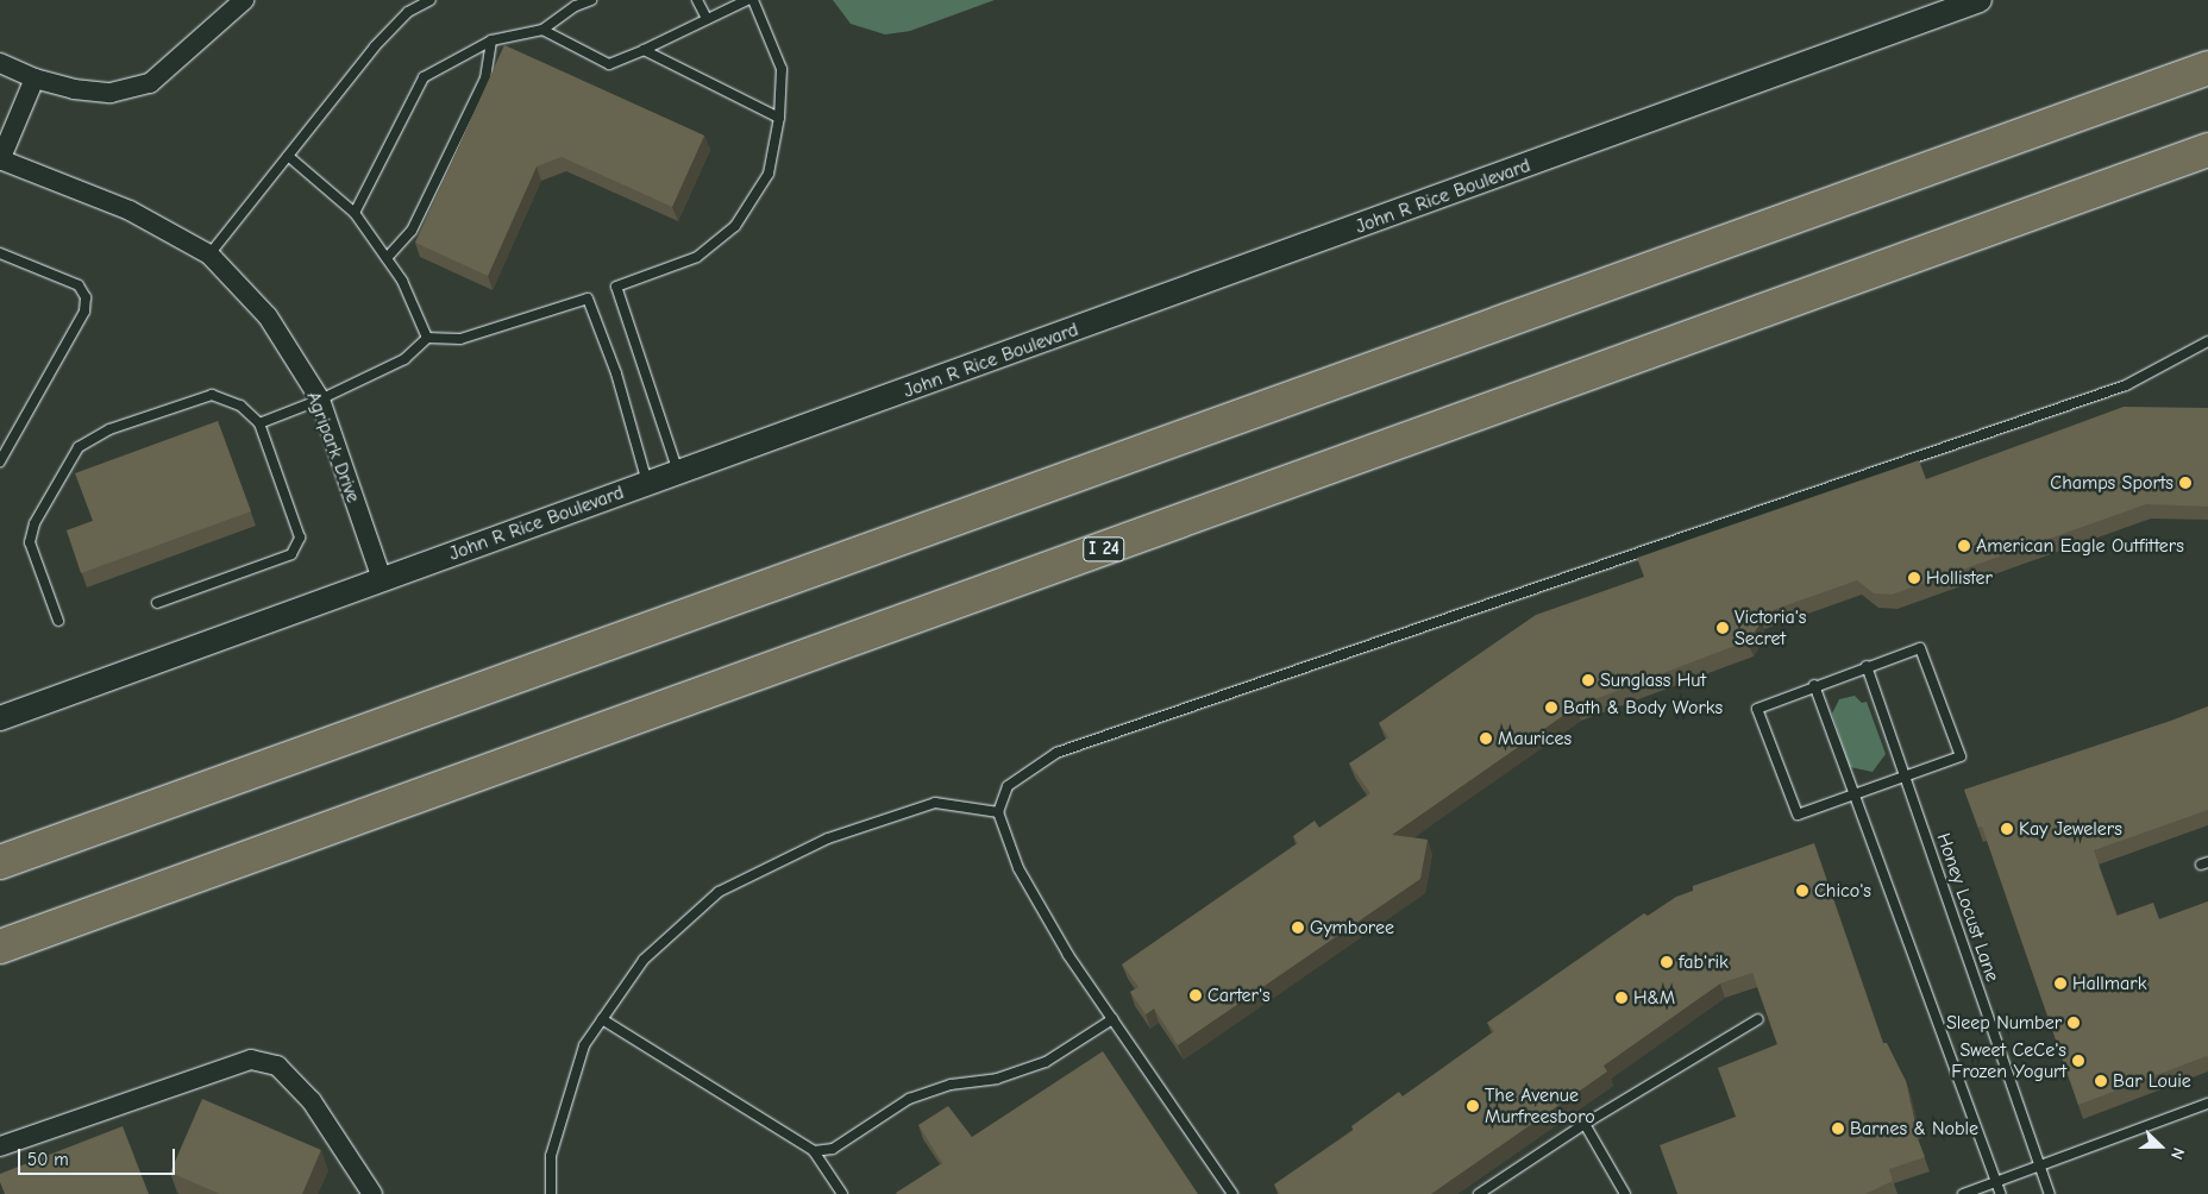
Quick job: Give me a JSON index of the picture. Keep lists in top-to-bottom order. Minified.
{"streets":{"highway":["I 24"],"street":["John R Rice Boulevard","Agripark Drive"],"lane":["Honey Locust Lane"]},"crossings":[["John R Rice Boulevard","Agripark Drive"]],"places":["Champs Sports","American Eagle Outfitters","Hollister","Victoria's Secret","Sunglass Hut","Bath & Body Works","Maurices","Kay Jewelers","Chico's","Gymboree","fab'rik","Hallmark","Carter's","H&M","Sleep Number","Sweet CeCe's Frozen Yogurt","Bar Louie","The Avenue Murfreesboro","Barnes & Noble"],"scale_bar":"50 m","north":"right"}
